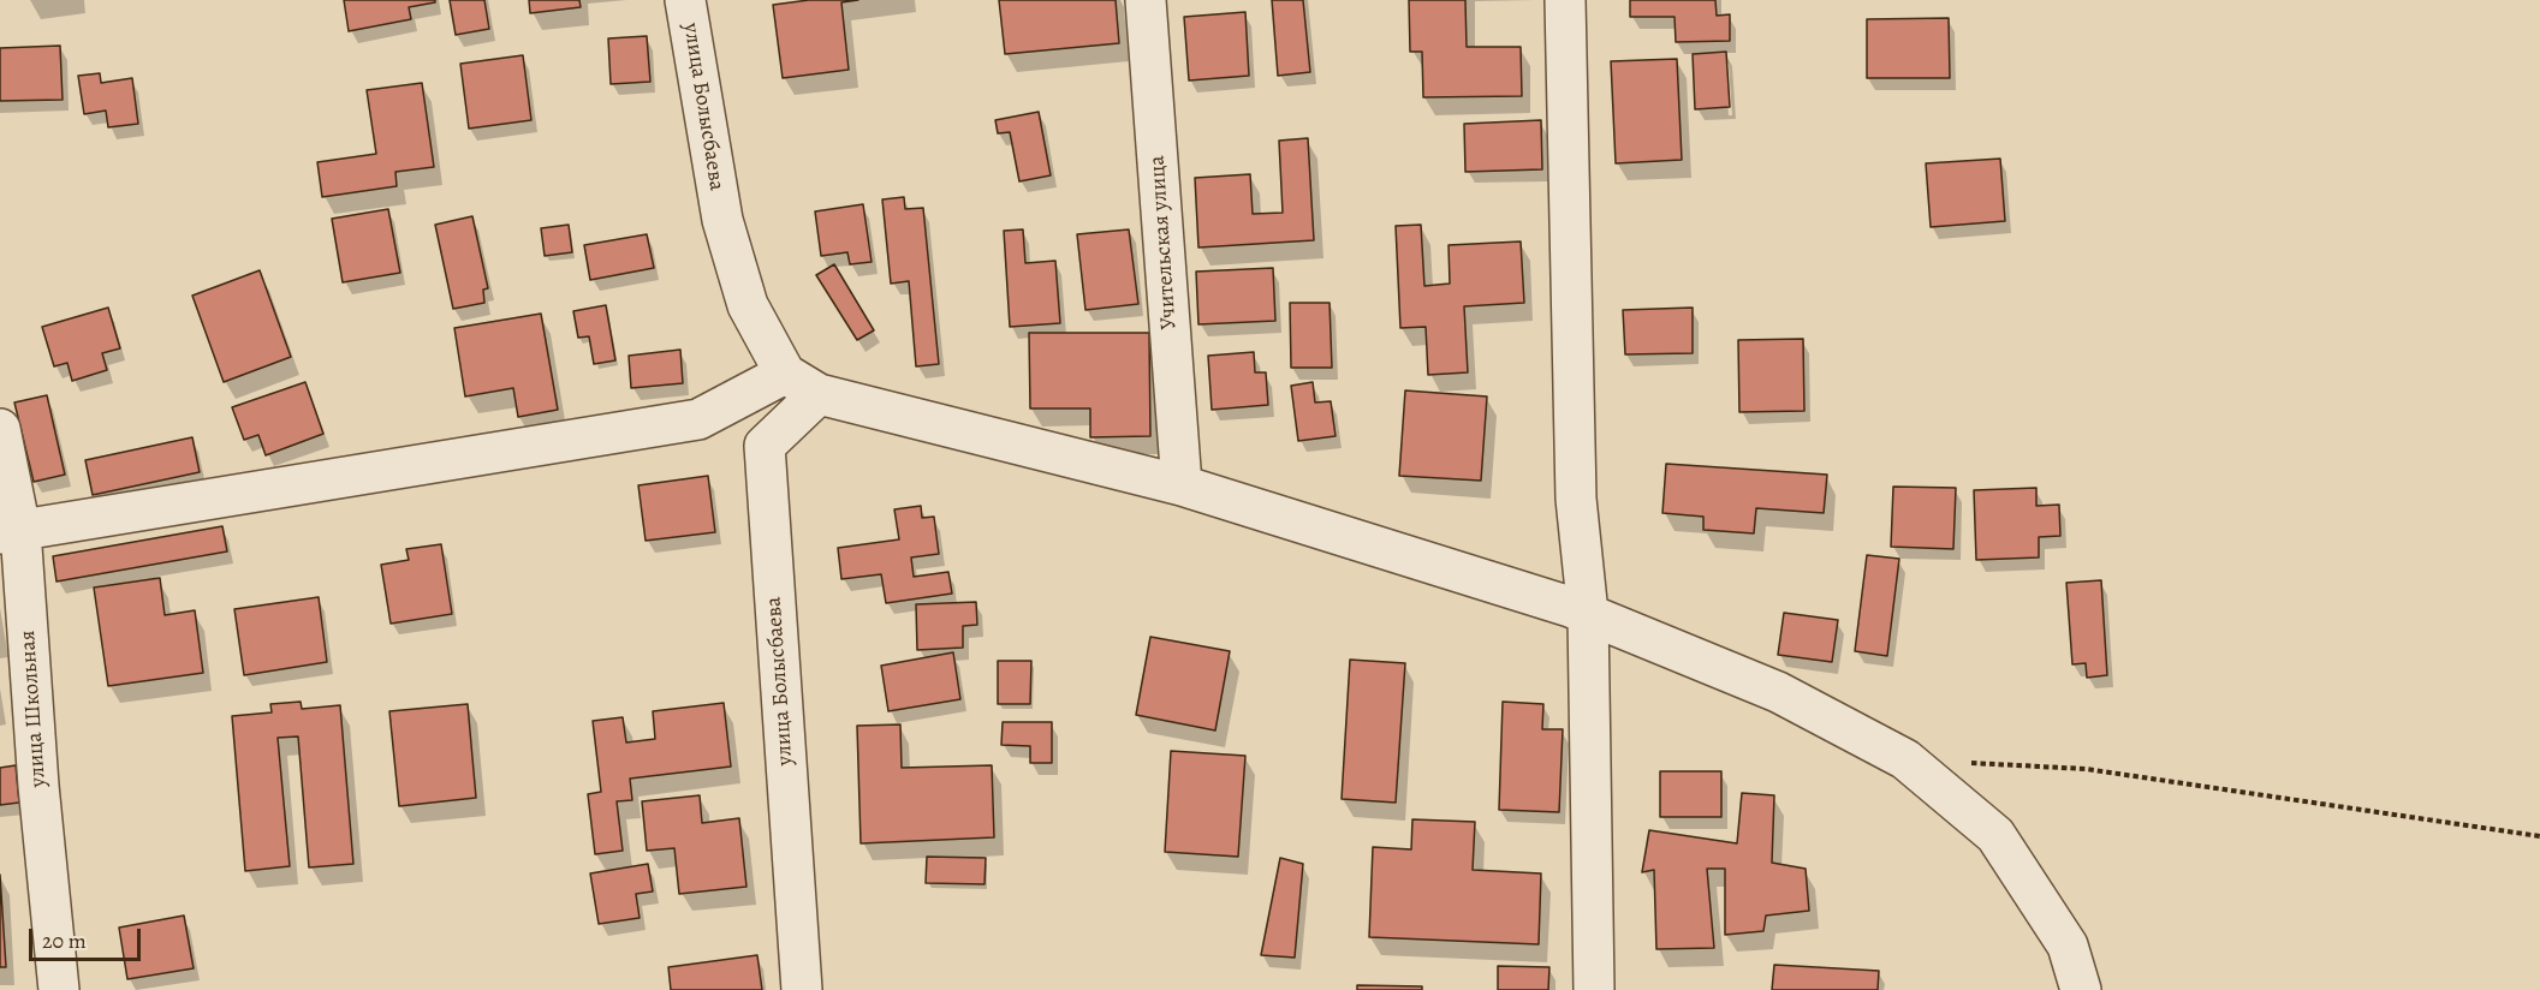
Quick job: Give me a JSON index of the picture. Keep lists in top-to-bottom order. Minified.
{"streets":{"street":["улица Болысбаева","Учительская улица","улица Школьная"]},"scale_bar":"20 m"}
